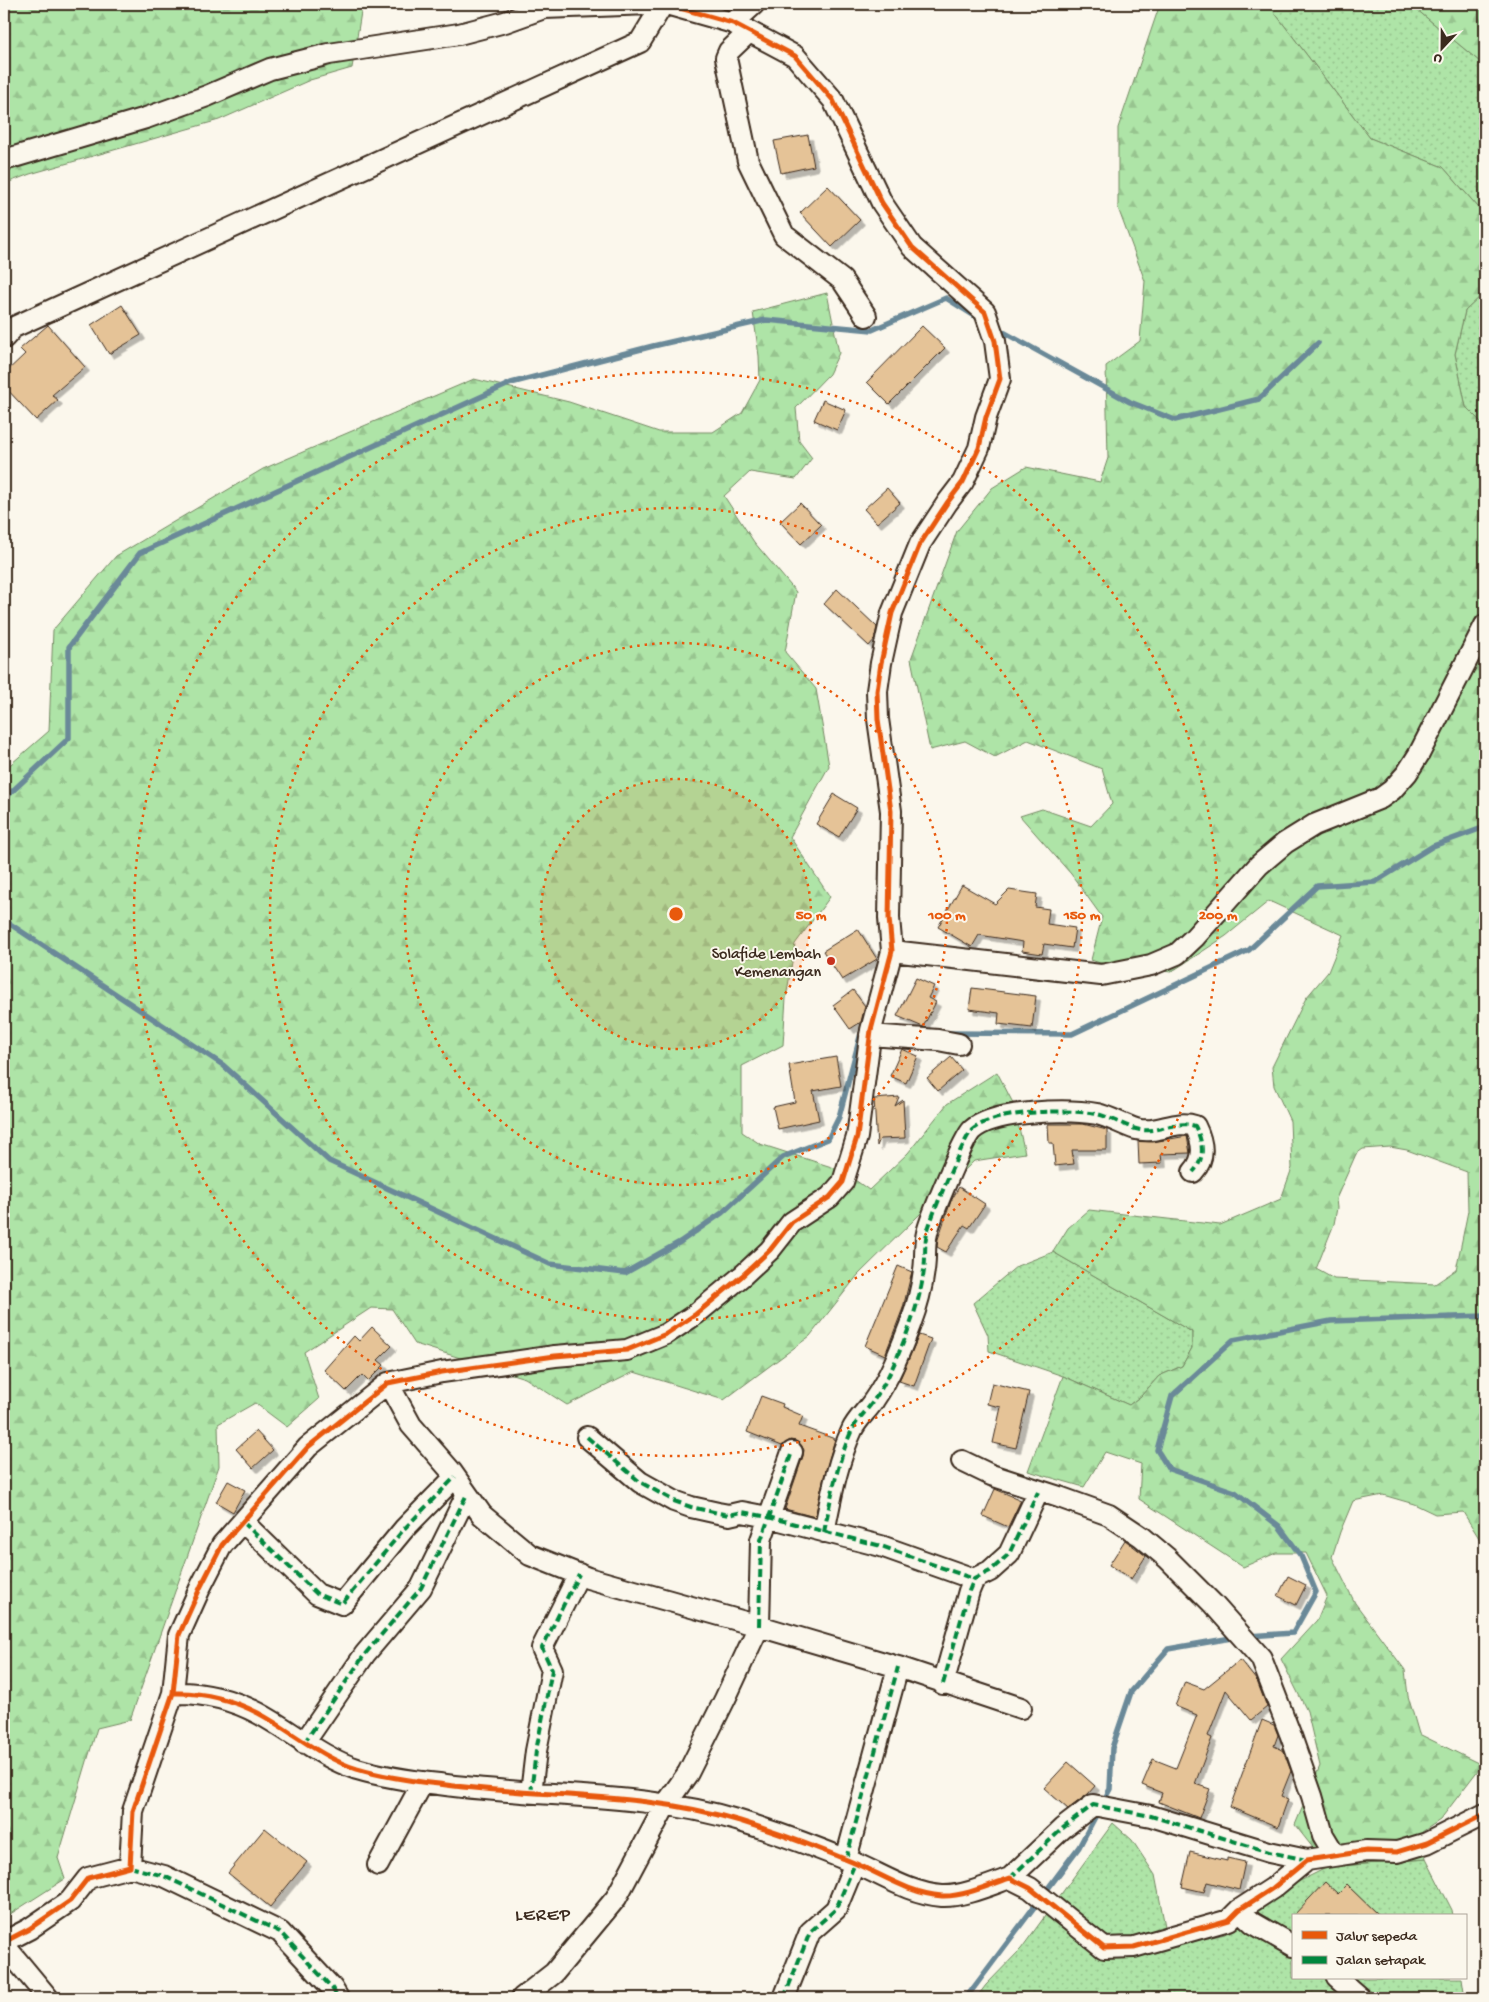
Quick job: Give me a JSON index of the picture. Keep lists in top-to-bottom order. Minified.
{"districts":["LEREP"],"places":["Solafide Lembah Kemenangan"],"legend":["Jalur sepeda","Jalan setapak"],"north":"bottom","rings":["50 m","100 m","150 m","200 m"]}
